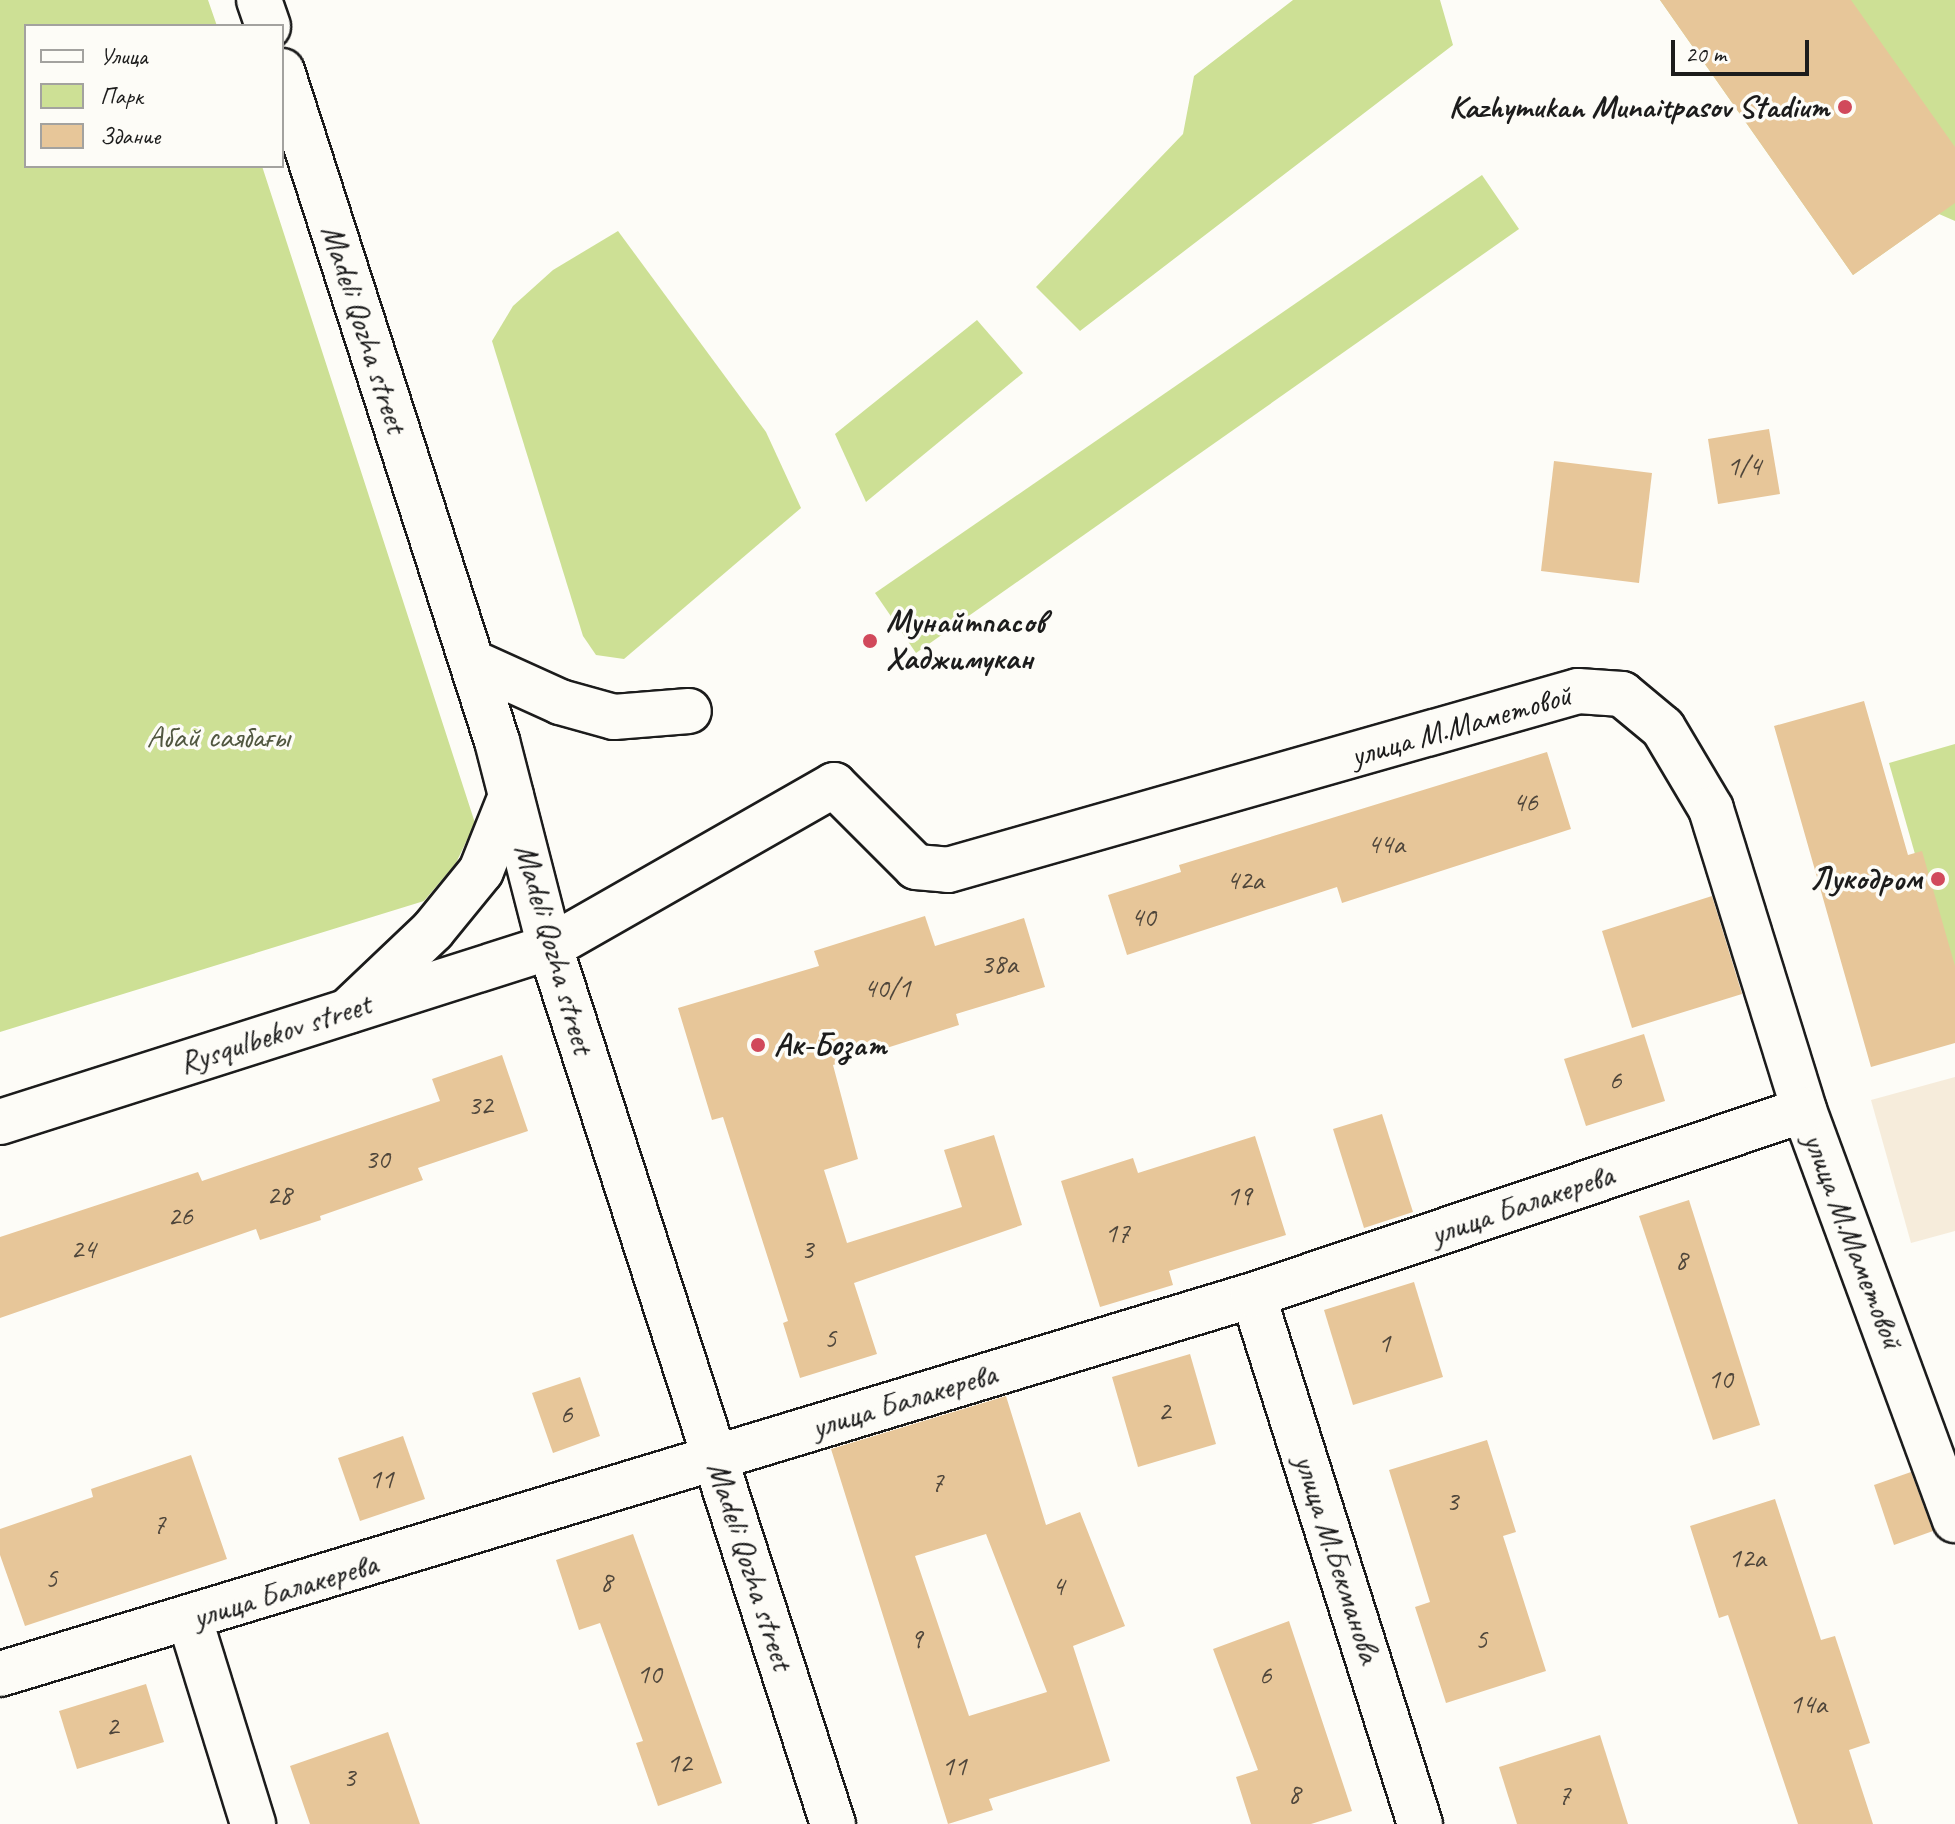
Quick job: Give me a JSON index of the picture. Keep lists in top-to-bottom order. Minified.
{"streets":{"street":["Madeli Qozha street","улица М.Маметовой","Rysqulbekov street","улица Балакерева","улица М.Бекманова"]},"crossings":[["Madeli Qozha street","Rysqulbekov street"],["Madeli Qozha street","улица Балакерева"],["улица М.Маметовой","Rysqulbekov street"],["улица М.Маметовой","улица Балакерева"],["улица Балакерева","улица М.Бекманова"]],"parks":["Абай саябағы"],"places":["Kazhymukan Munaitpasov Stadium","Мунайтпасов Хаджимукан","Лукодром","Ак-Бозат"],"house_numbers":["1/4","46","44а","42а","40","38а","40/1","6","32","30","28","19","26","17","24","3","8","5","1","10","2","6","11","7","3","7","12а","5","8","4","9","5","10","6","14а","2","12","11","3","8","7"],"legend":["Улица","Парк","Здание"],"scale_bar":"20 m"}
